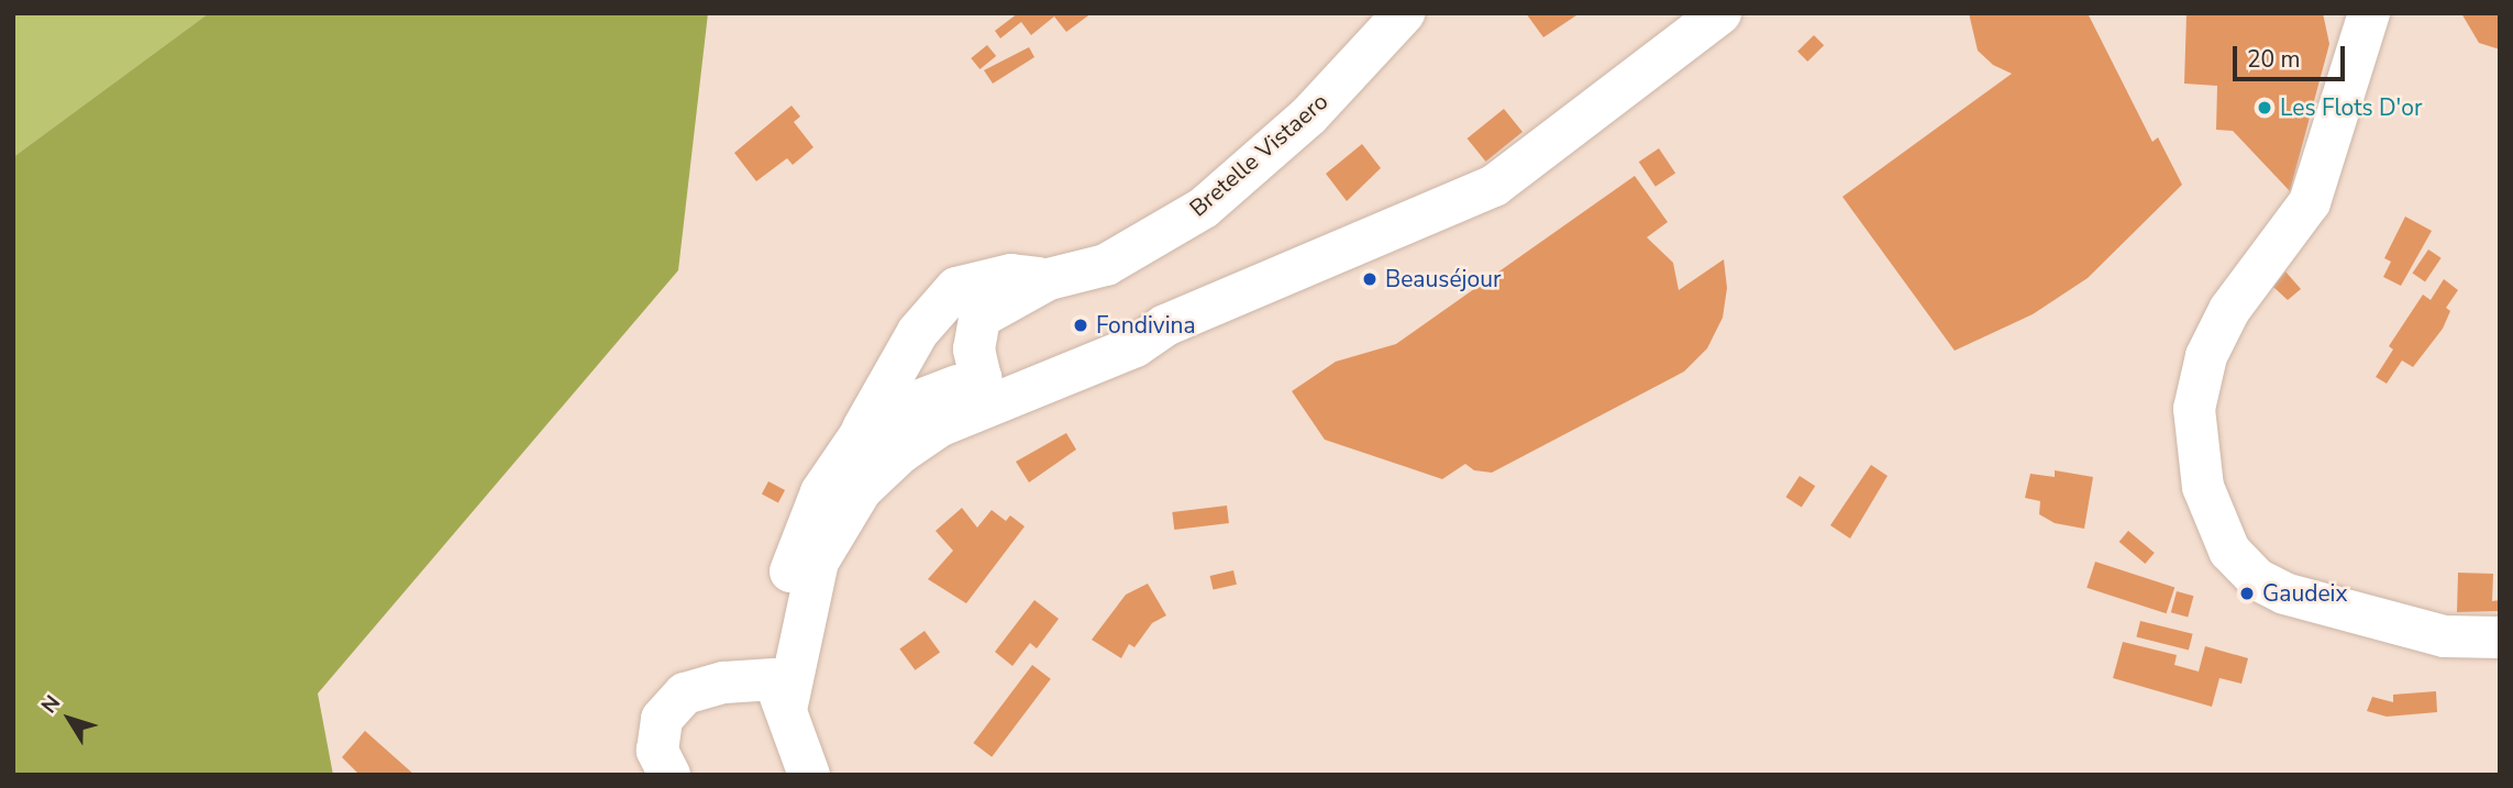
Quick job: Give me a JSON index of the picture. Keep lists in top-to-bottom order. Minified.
{"streets":{"main road":["Bretelle Vistaero"]},"places":["Les Flots D'or","Beauséjour","Fondivina","Gaudeix"],"scale_bar":"20 m","north":"top left"}
